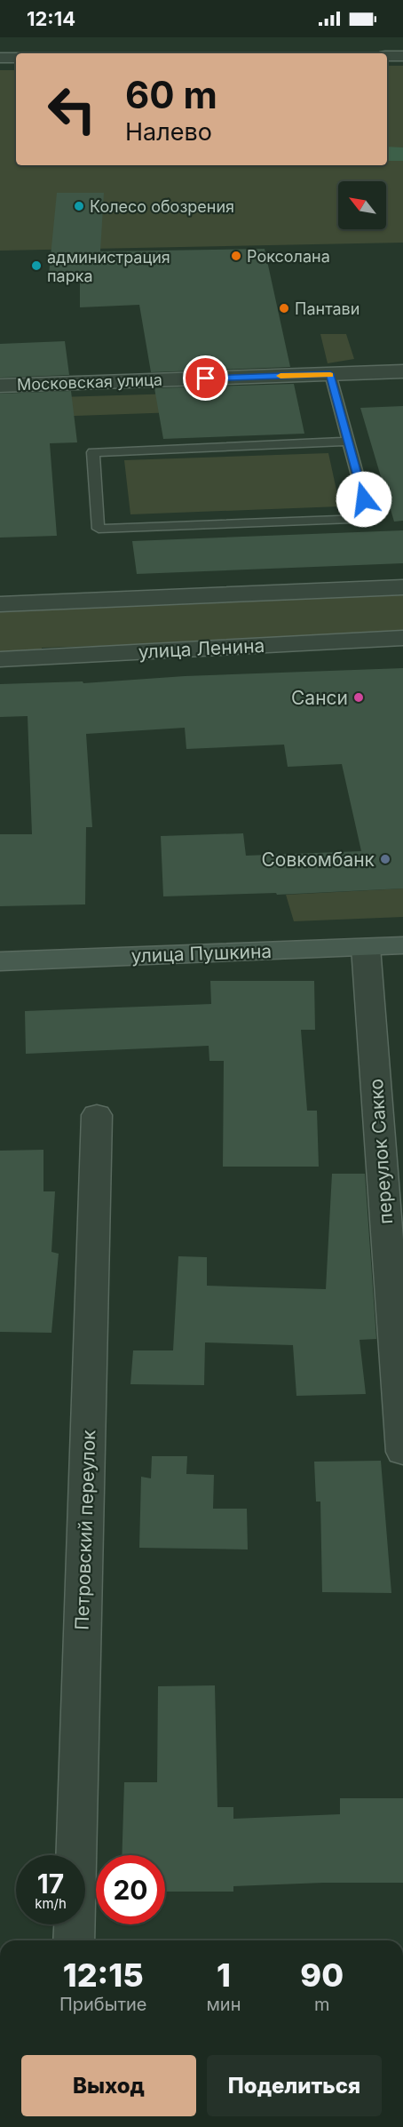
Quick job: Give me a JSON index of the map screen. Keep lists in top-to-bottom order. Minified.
{"streets":{"main road":["улица Пушкина"],"street":["Московская улица","улица Ленина","переулок Сакко","Петровский переулок"]},"crossings":[["улица Пушкина","переулок Сакко"]],"places":["Колесо обозрения","Роксолана","администрация парка","Пантави","Санси","Совкомбанк"],"north":"top left","page":{"status":"12:14","turn":["60 m","Налево"],"speed":"17 km/h","limit":"20","eta":["12:15","Прибытие","1","мин","90","m"],"buttons":["Выход","Поделиться"]}}
